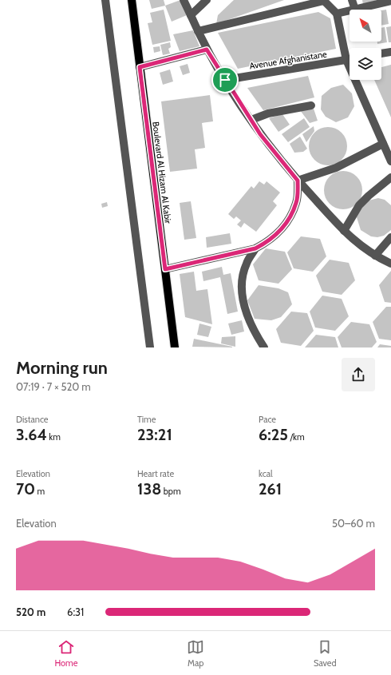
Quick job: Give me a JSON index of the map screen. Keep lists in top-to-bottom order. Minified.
{"streets":{"main road":["Boulevard Al Hizam Al Kabir"],"street":["Avenue Afghanistane"]},"north":"top left","page":{"heading":["Morning run","07:19 · 7 × 520 m"],"stats":[["Distance","3.64 km"],["Time","23:21"],["Pace","6:25 /km"],["Elevation","70 m"],["Heart rate","138 bpm"],["kcal","261"]],"chart":["Elevation","50–60 m"],"list":[{"name":"520 m","note":"6:31"}],"tabs":["Home","Map","Saved"]}}
